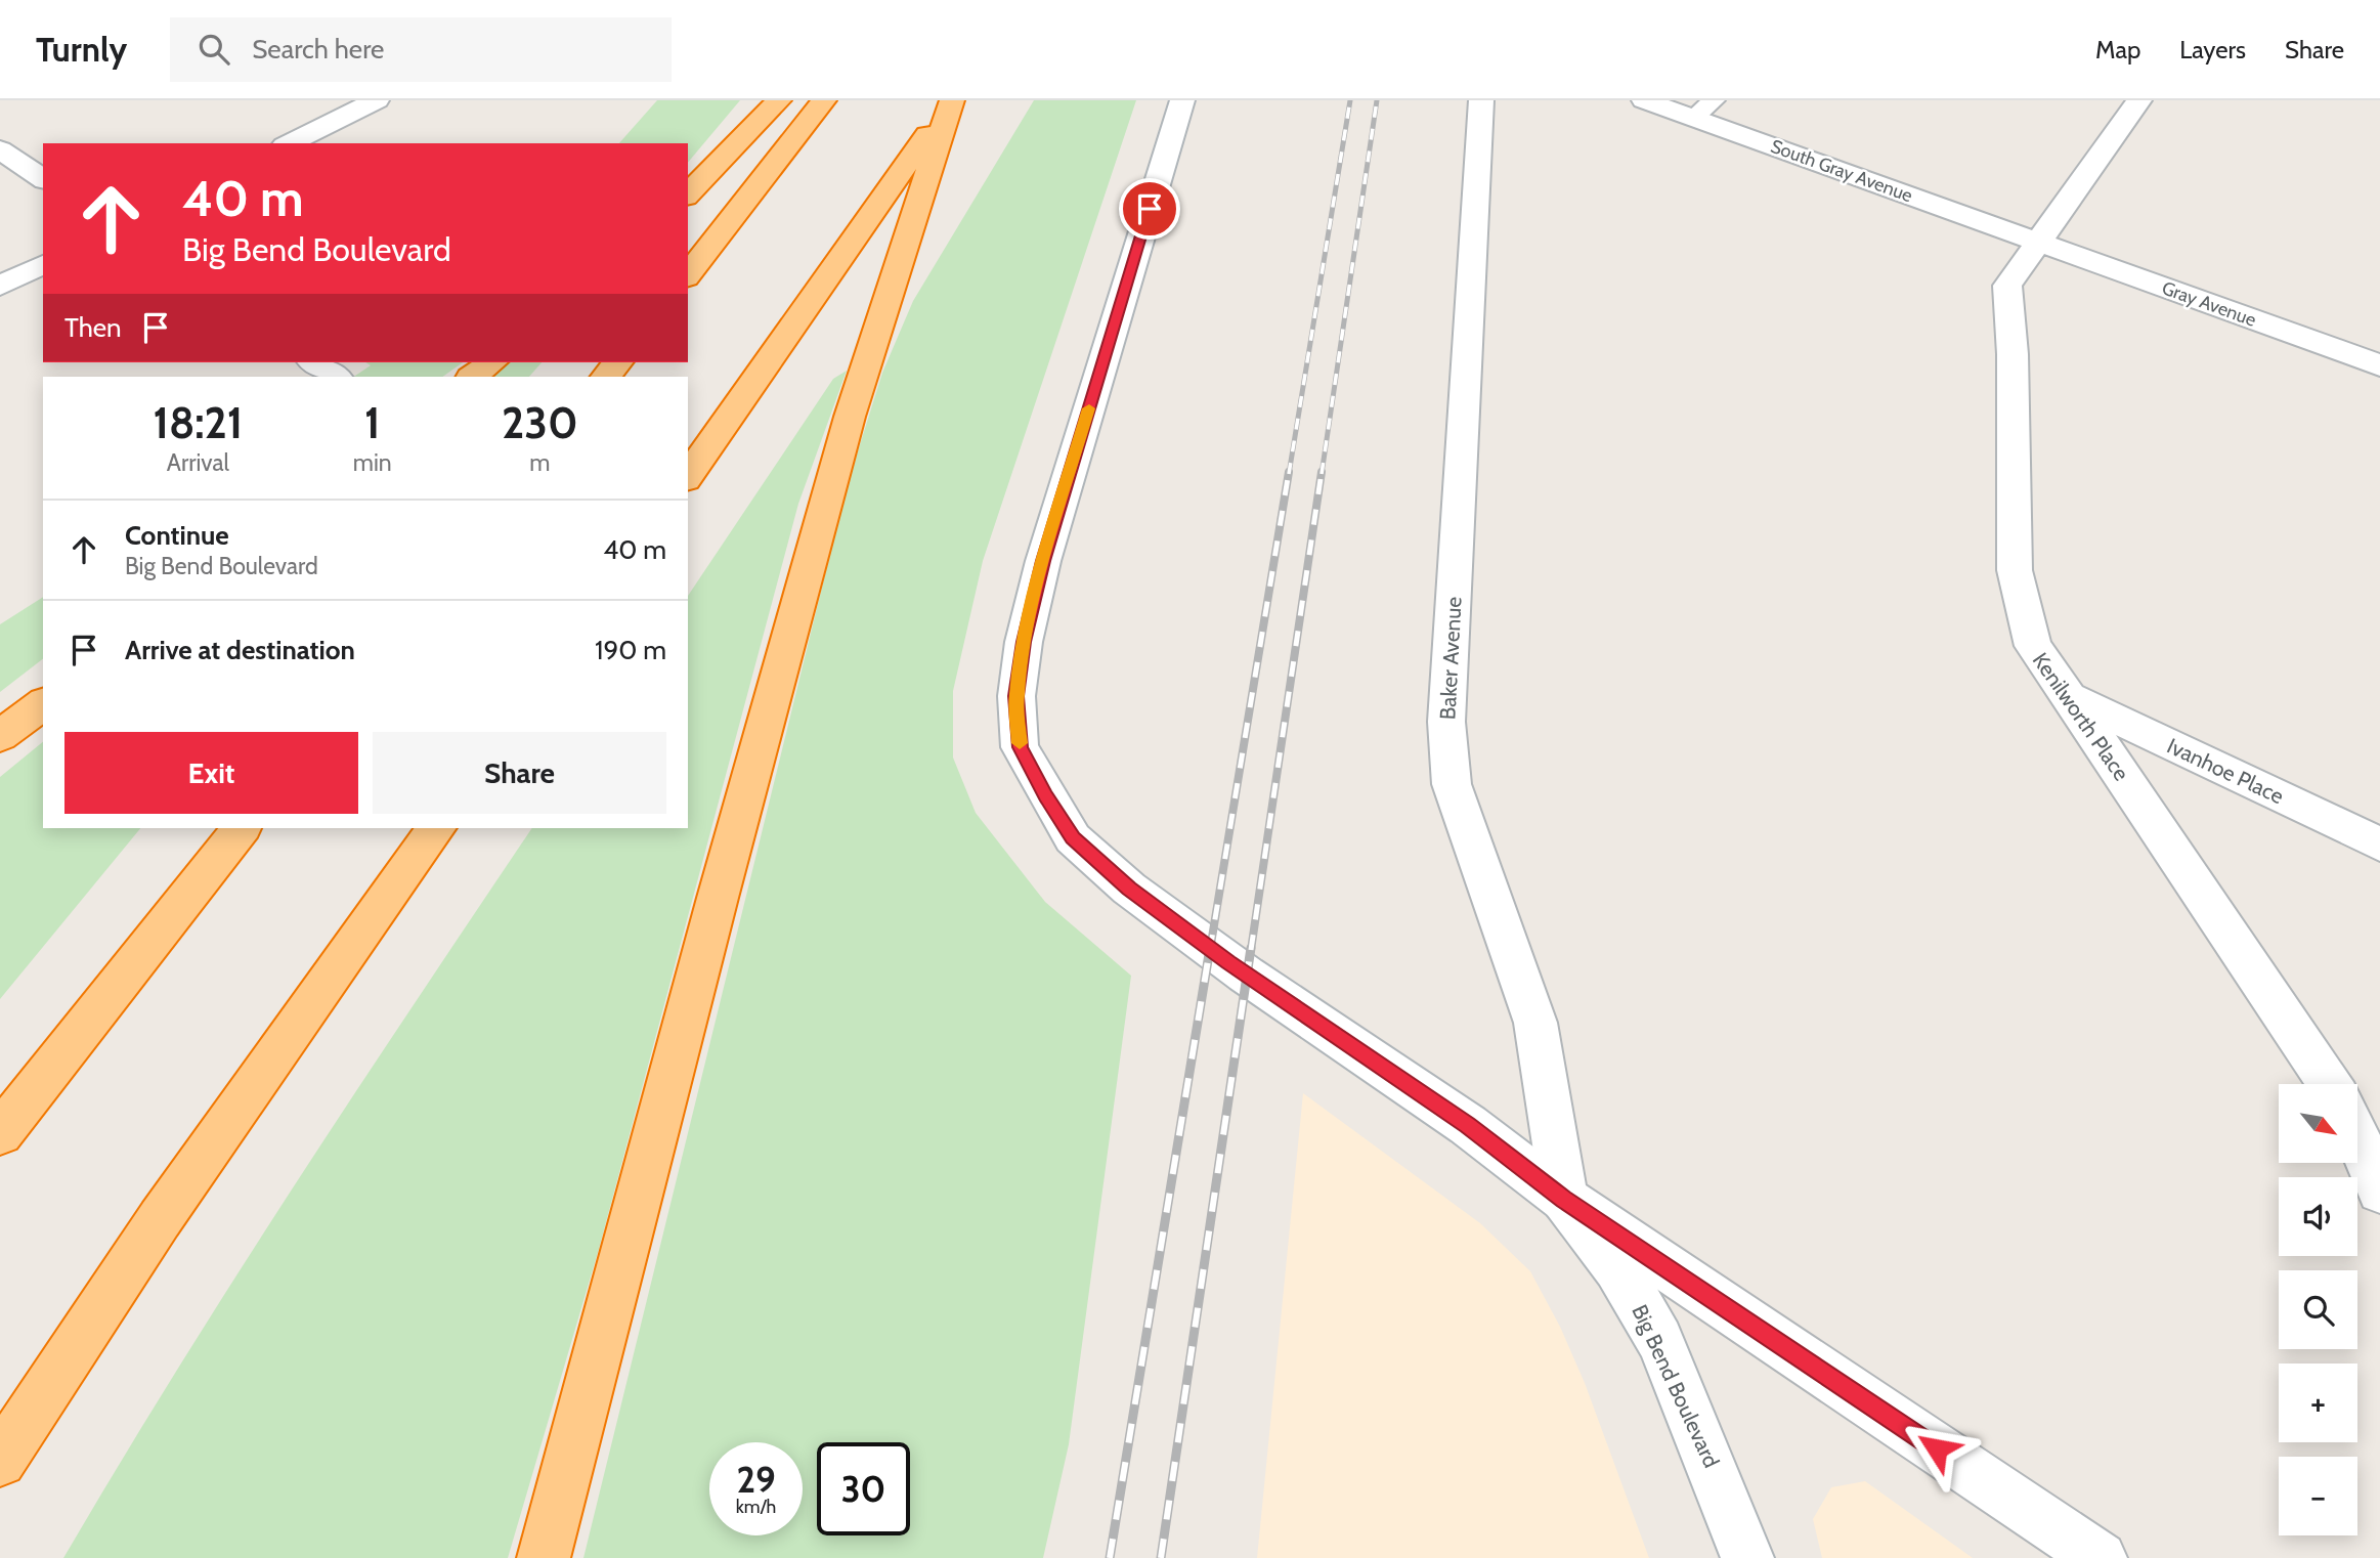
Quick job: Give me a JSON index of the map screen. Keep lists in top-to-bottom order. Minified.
{"streets":{"street":["South Gray Avenue","Gray Avenue","Baker Avenue","Kenilworth Place","Ivanhoe Place","Big Bend Boulevard"]},"crossings":[["South Gray Avenue","Gray Avenue"],["South Gray Avenue","Kenilworth Place"],["Gray Avenue","Kenilworth Place"],["Baker Avenue","Big Bend Boulevard"],["Kenilworth Place","Ivanhoe Place"]],"north":"bottom right","page":{"header":"Turnly","search":"Search here","nav":["Map","Layers","Share"],"turn":["40 m","Big Bend Boulevard"],"then":"Then","eta":["18:21","Arrival","1","min","230","m"],"list":[{"name":"Continue","note":"Big Bend Boulevard","value":"40 m"},{"name":"Arrive at destination","value":"190 m"}],"buttons":["Exit","Share"],"map_buttons":["+","−"],"speed":"29 km/h","limit":"30"}}
